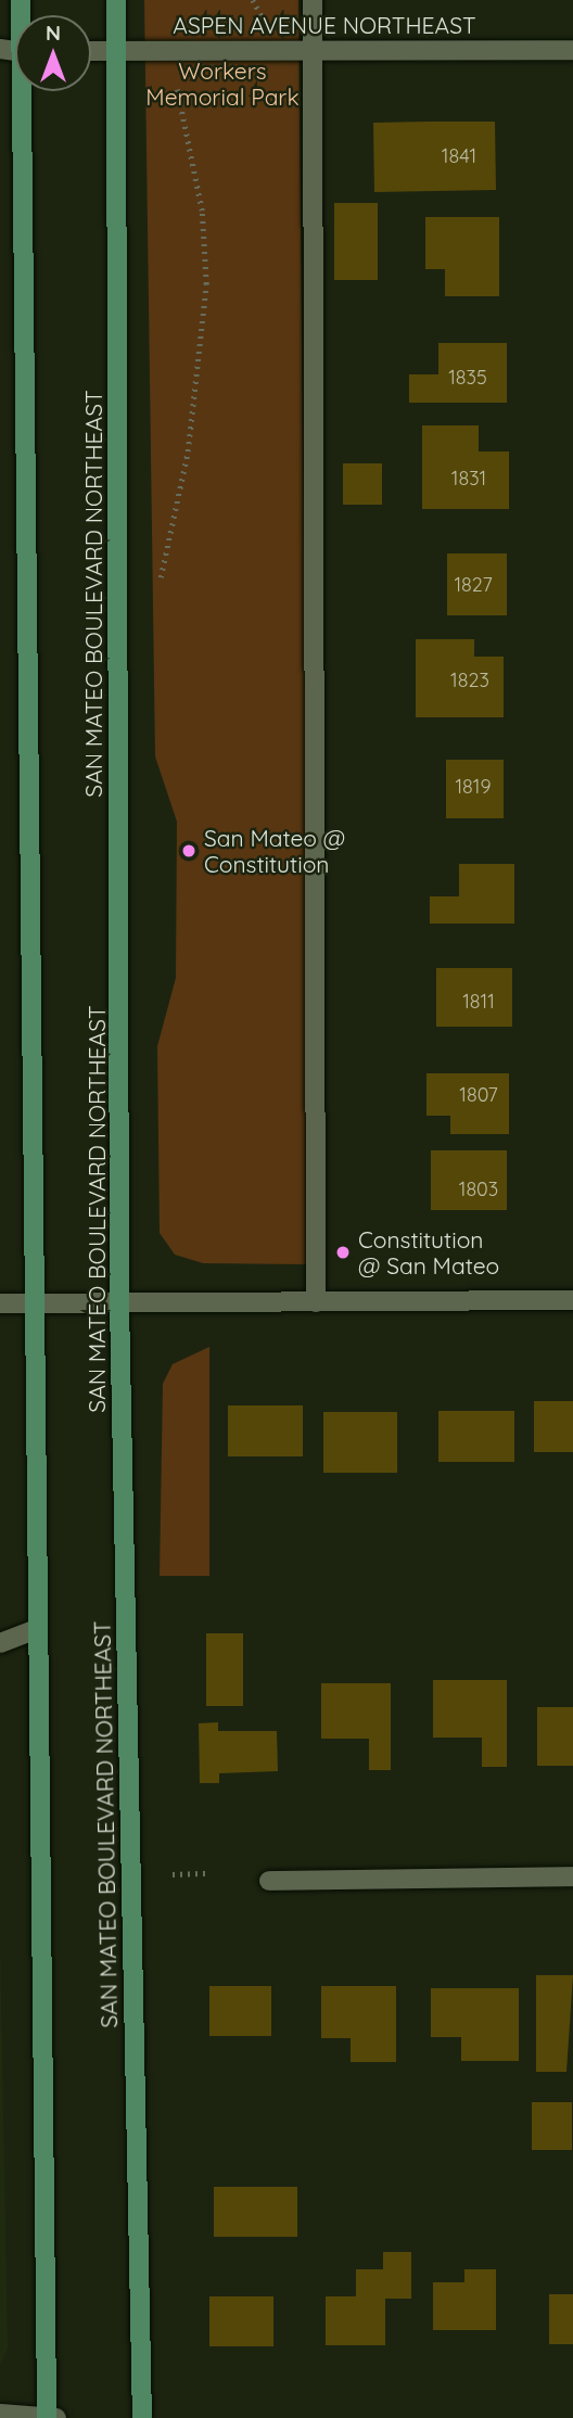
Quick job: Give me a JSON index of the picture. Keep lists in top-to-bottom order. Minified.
{"streets":{"main road":["SAN MATEO BOULEVARD NORTHEAST"],"street":["ASPEN AVENUE NORTHEAST"]},"crossings":[["ASPEN AVENUE NORTHEAST","SAN MATEO BOULEVARD NORTHEAST"]],"parks":["Workers Memorial Park"],"places":["San Mateo @ Constitution","Constitution @ San Mateo"],"house_numbers":["1841","1835","1831","1827","1823","1819","1811","1807","1803"],"north":"top"}
